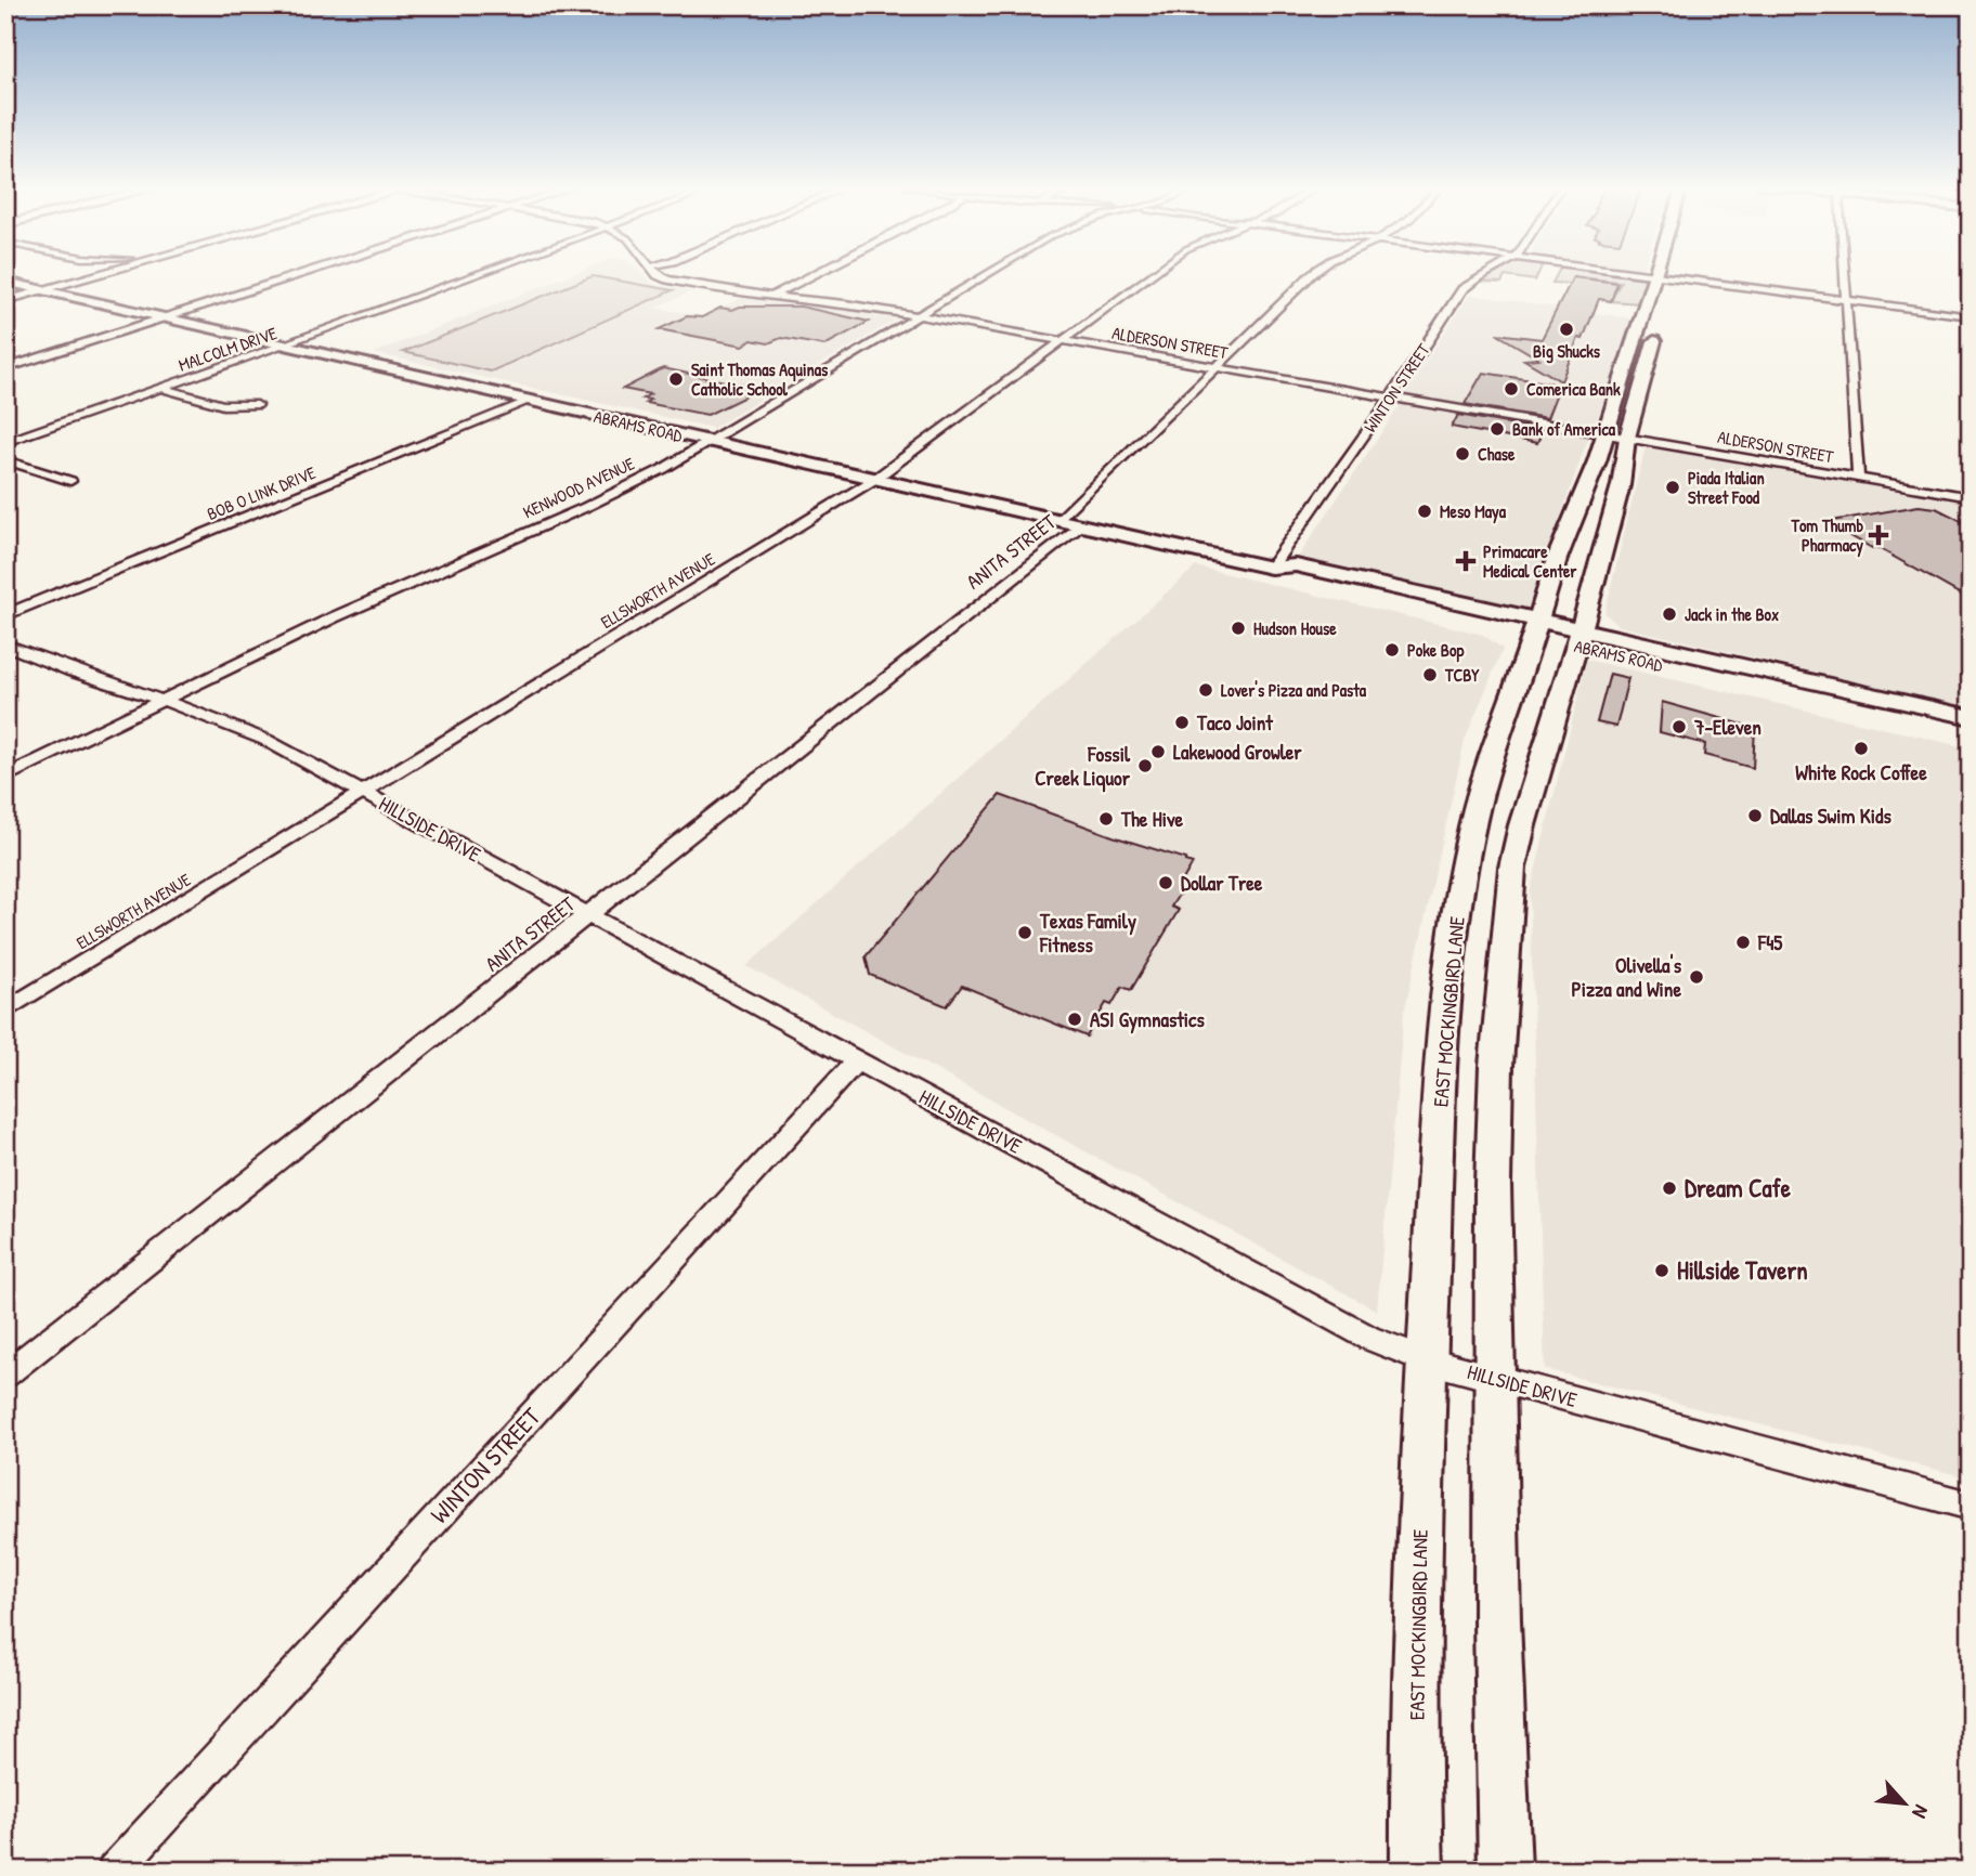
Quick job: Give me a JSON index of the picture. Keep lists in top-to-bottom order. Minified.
{"streets":{"main road":["ABRAMS ROAD","EAST MOCKINGBIRD LANE"],"street":["ALDERSON STREET","MALCOLM DRIVE","WINTON STREET","KENWOOD AVENUE","BOB O LINK DRIVE","ANITA STREET","ELLSWORTH AVENUE","HILLSIDE DRIVE"]},"crossings":[["ALDERSON STREET","WINTON STREET"],["ALDERSON STREET","KENWOOD AVENUE"],["ALDERSON STREET","ANITA STREET"],["ALDERSON STREET","ELLSWORTH AVENUE"],["ALDERSON STREET","EAST MOCKINGBIRD LANE"],["MALCOLM DRIVE","ABRAMS ROAD"],["WINTON STREET","ABRAMS ROAD"],["WINTON STREET","HILLSIDE DRIVE"],["ABRAMS ROAD","KENWOOD AVENUE"],["ABRAMS ROAD","BOB O LINK DRIVE"],["ABRAMS ROAD","ANITA STREET"],["ABRAMS ROAD","ELLSWORTH AVENUE"],["ABRAMS ROAD","EAST MOCKINGBIRD LANE"],["KENWOOD AVENUE","HILLSIDE DRIVE"],["ANITA STREET","HILLSIDE DRIVE"],["ELLSWORTH AVENUE","HILLSIDE DRIVE"],["HILLSIDE DRIVE","EAST MOCKINGBIRD LANE"]],"places":{"other":["Big Shucks","Saint Thomas Aquinas Catholic School","Comerica Bank","Bank of America","Chase","Piada Italian Street Food","Meso Maya","Jack in the Box","Hudson House","Poke Bop","TCBY","Lover's Pizza and Pasta","Taco Joint","7-Eleven","White Rock Coffee","Lakewood Growler","Fossil Creek Liquor","Dallas Swim Kids","The Hive","Dollar Tree","Texas Family Fitness","F45","Olivella's Pizza and Wine","ASI Gymnastics","Dream Cafe","Hillside Tavern"],"health":["Tom Thumb Pharmacy","Primacare Medical Center"]},"north":"bottom right"}
